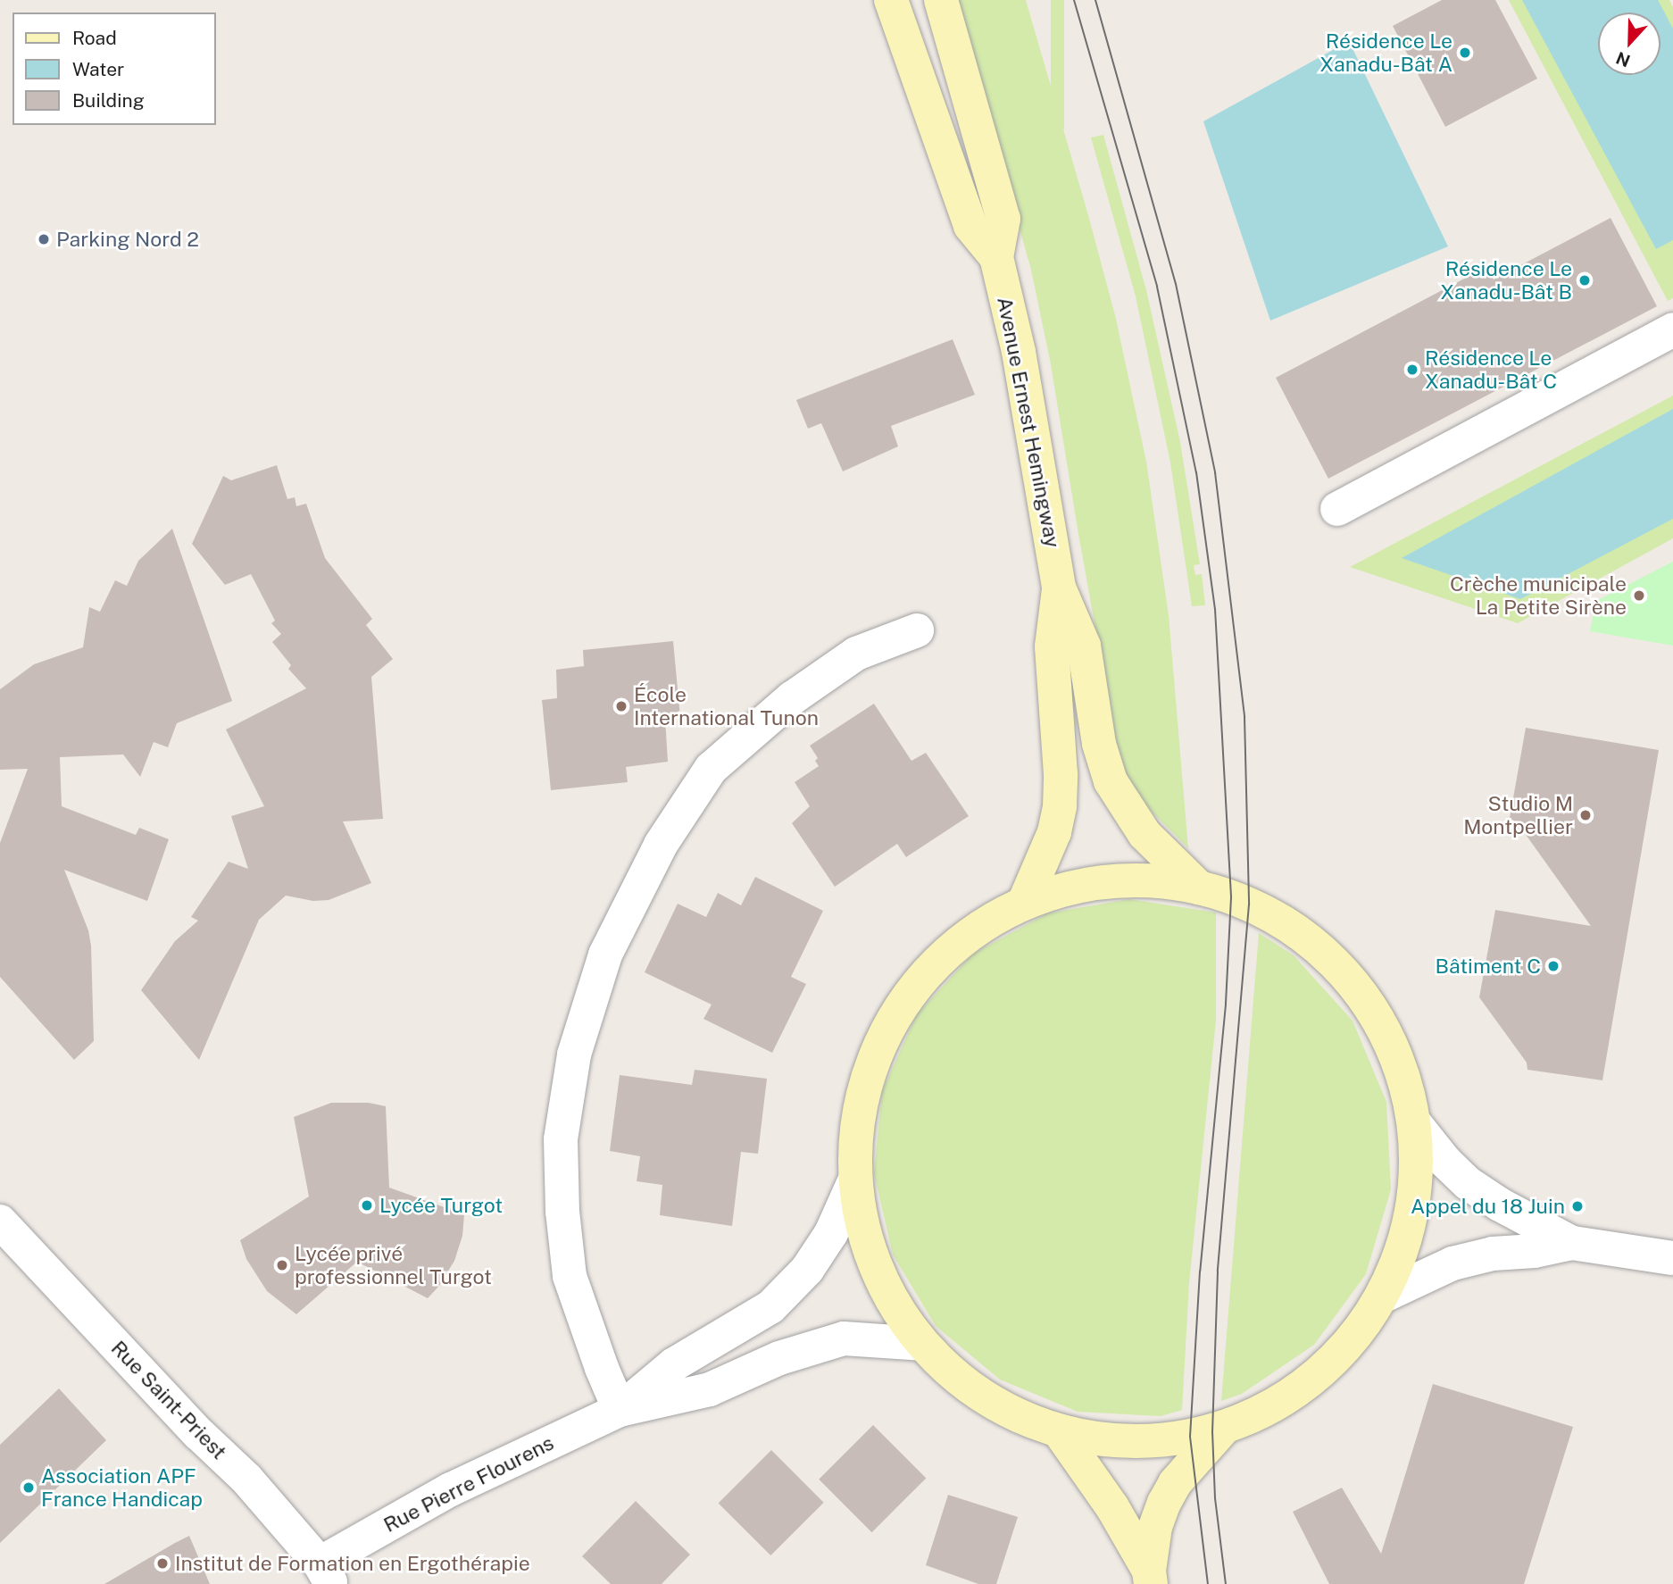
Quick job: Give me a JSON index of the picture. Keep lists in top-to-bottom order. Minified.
{"streets":{"main road":["Avenue Ernest Hemingway"],"street":["Rue Saint-Priest","Rue Pierre Flourens"]},"crossings":[["Rue Saint-Priest","Rue Pierre Flourens"]],"places":["Résidence Le Xanadu-Bât A","Parking Nord 2","Résidence Le Xanadu-Bât B","Résidence Le Xanadu-Bât C","Crèche municipale La Petite Sirène","École International Tunon","Studio M Montpellier","Bâtiment C","Lycée Turgot","Appel du 18 Juin","Lycée privé professionnel Turgot","Association APF France Handicap","Institut de Formation en Ergothérapie"],"legend":["Road","Water","Building"],"north":"bottom"}
